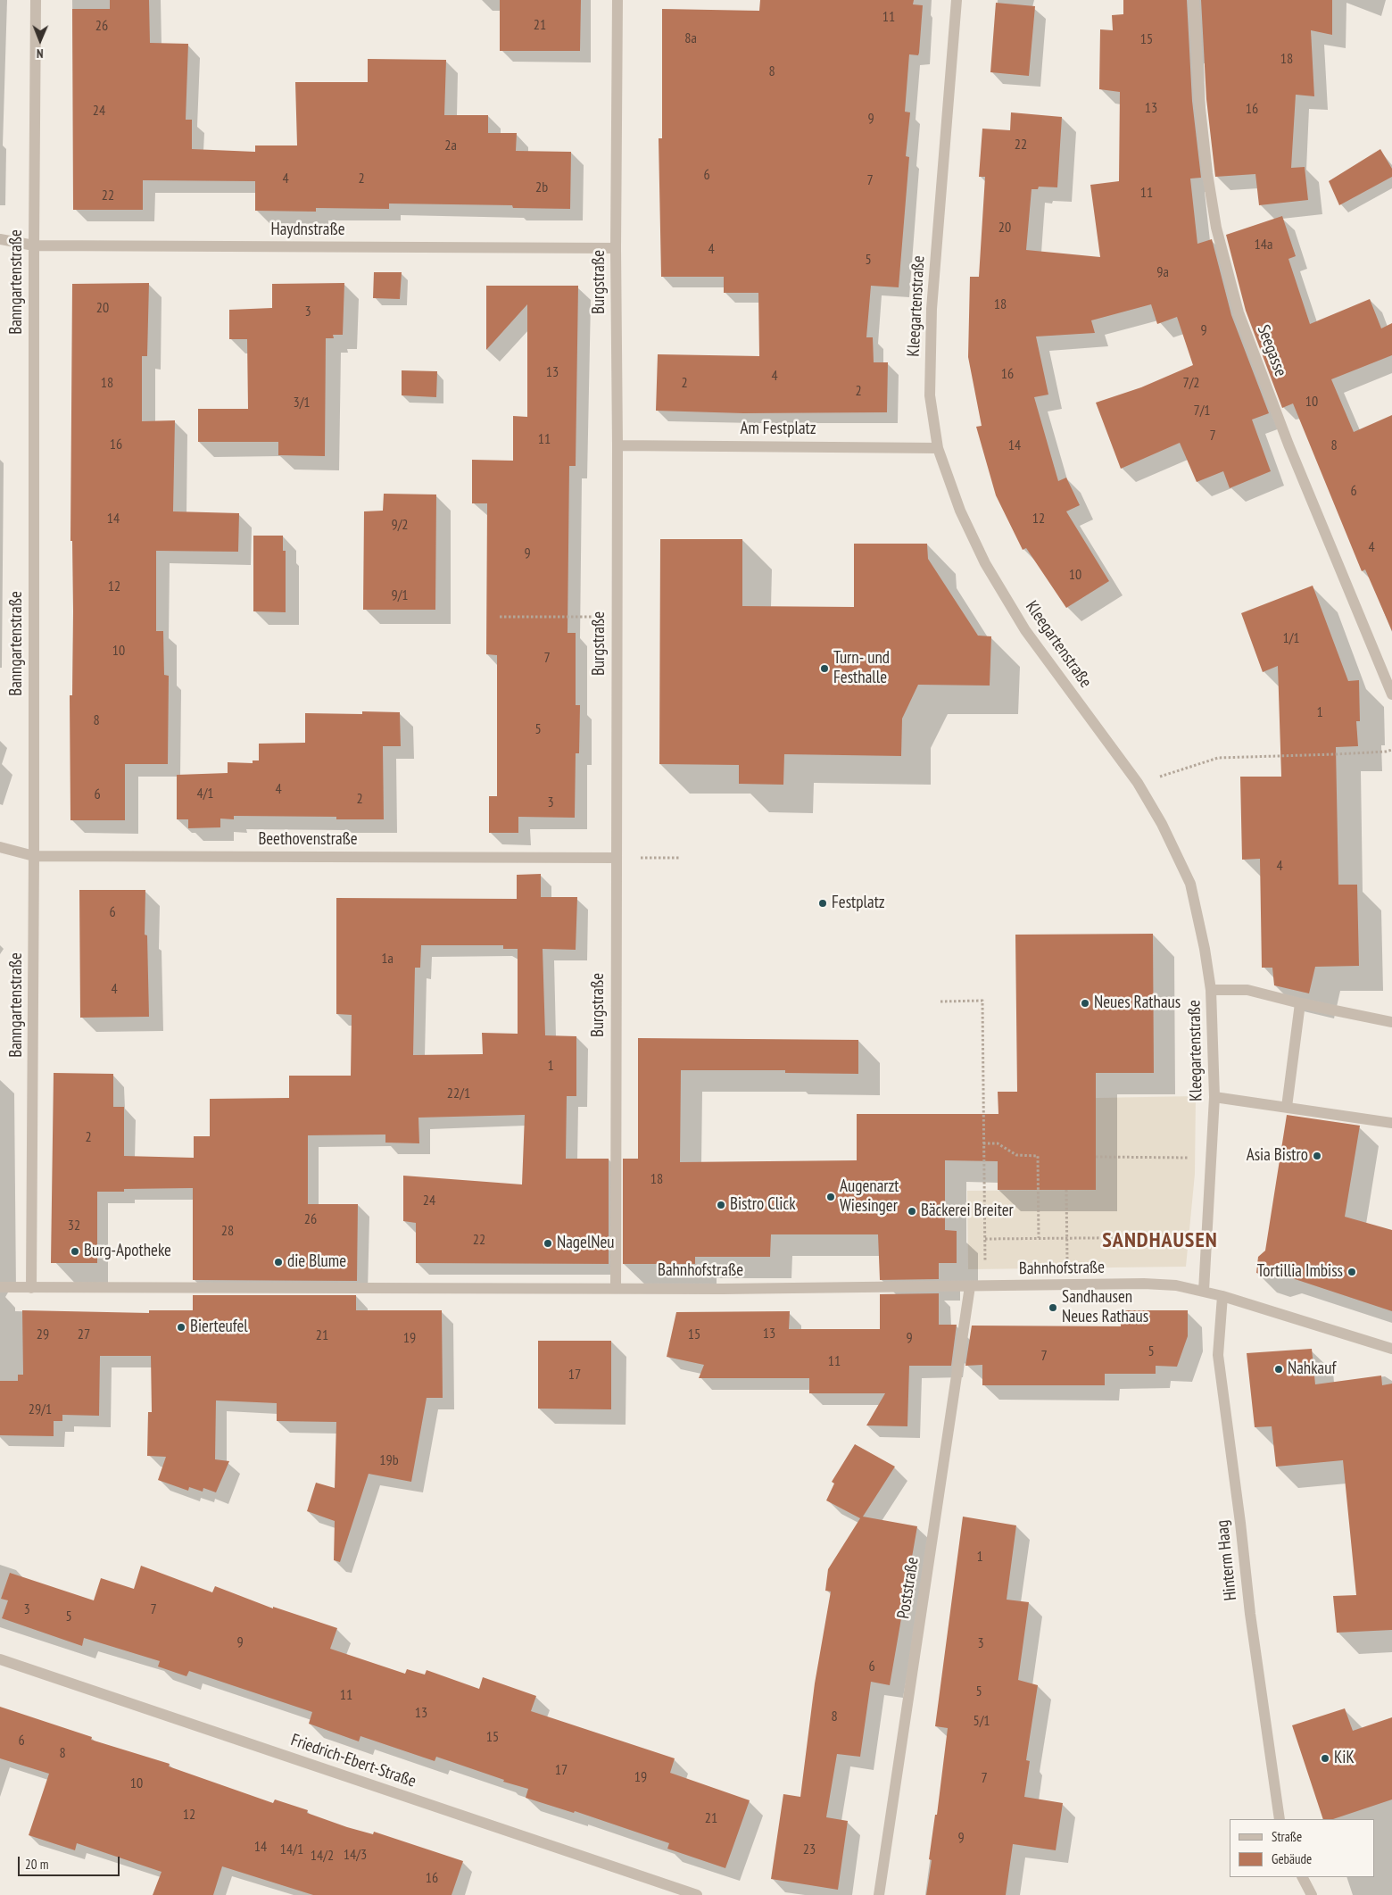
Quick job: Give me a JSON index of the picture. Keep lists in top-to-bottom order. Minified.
{"streets":{"street":["Haydnstraße","Banngartenstraße","Burgstraße","Kleegartenstraße","Seegasse","Am Festplatz","Beethovenstraße","Bahnhofstraße","Hinterm Haag","Poststraße","Friedrich-Ebert-Straße"]},"crossings":[["Haydnstraße","Banngartenstraße"],["Haydnstraße","Burgstraße"],["Banngartenstraße","Beethovenstraße"],["Banngartenstraße","Bahnhofstraße"],["Burgstraße","Am Festplatz"],["Burgstraße","Beethovenstraße"],["Burgstraße","Bahnhofstraße"],["Kleegartenstraße","Am Festplatz"],["Kleegartenstraße","Bahnhofstraße"],["Bahnhofstraße","Hinterm Haag"],["Bahnhofstraße","Poststraße"]],"districts":["SANDHAUSEN"],"places":["Turn- und Festhalle","Festplatz","Neues Rathaus","Asia Bistro","Augenarzt Wiesinger","Bistro Click","Bäckerei Breiter","NagelNeu","Burg-Apotheke","die Blume","Tortillia Imbiss","Sandhausen Neues Rathaus","Bierteufel","Nahkauf","KiK"],"house_numbers":["11","21","26","8a","15","18","8","13","16","24","9","22","2a","6","4","2","7","2b","11","22","20","14a","4","5","9a","18","20","3","9","13","16","4","18","2","7/2","2","10","3/1","7/1","7","11","16","14","8","6","14","12","9/2","4","9","10","12","9/1","1/1","10","7","1","8","5","4","4/1","6","2","3","4","6","1a","4","1","22/1","2","18","24","26","32","28","22","13","29","27","15","21","19","9","5","7","11","17","29/1","19b","1","3","7","5","9","3","6","5","11","13","8","5/1","15","6","8","17","19","7","10","12","21","9","14","14/1","23","14/3","14/2","16"],"legend":["Straße","Gebäude"],"scale_bar":"20 m","north":"bottom"}
